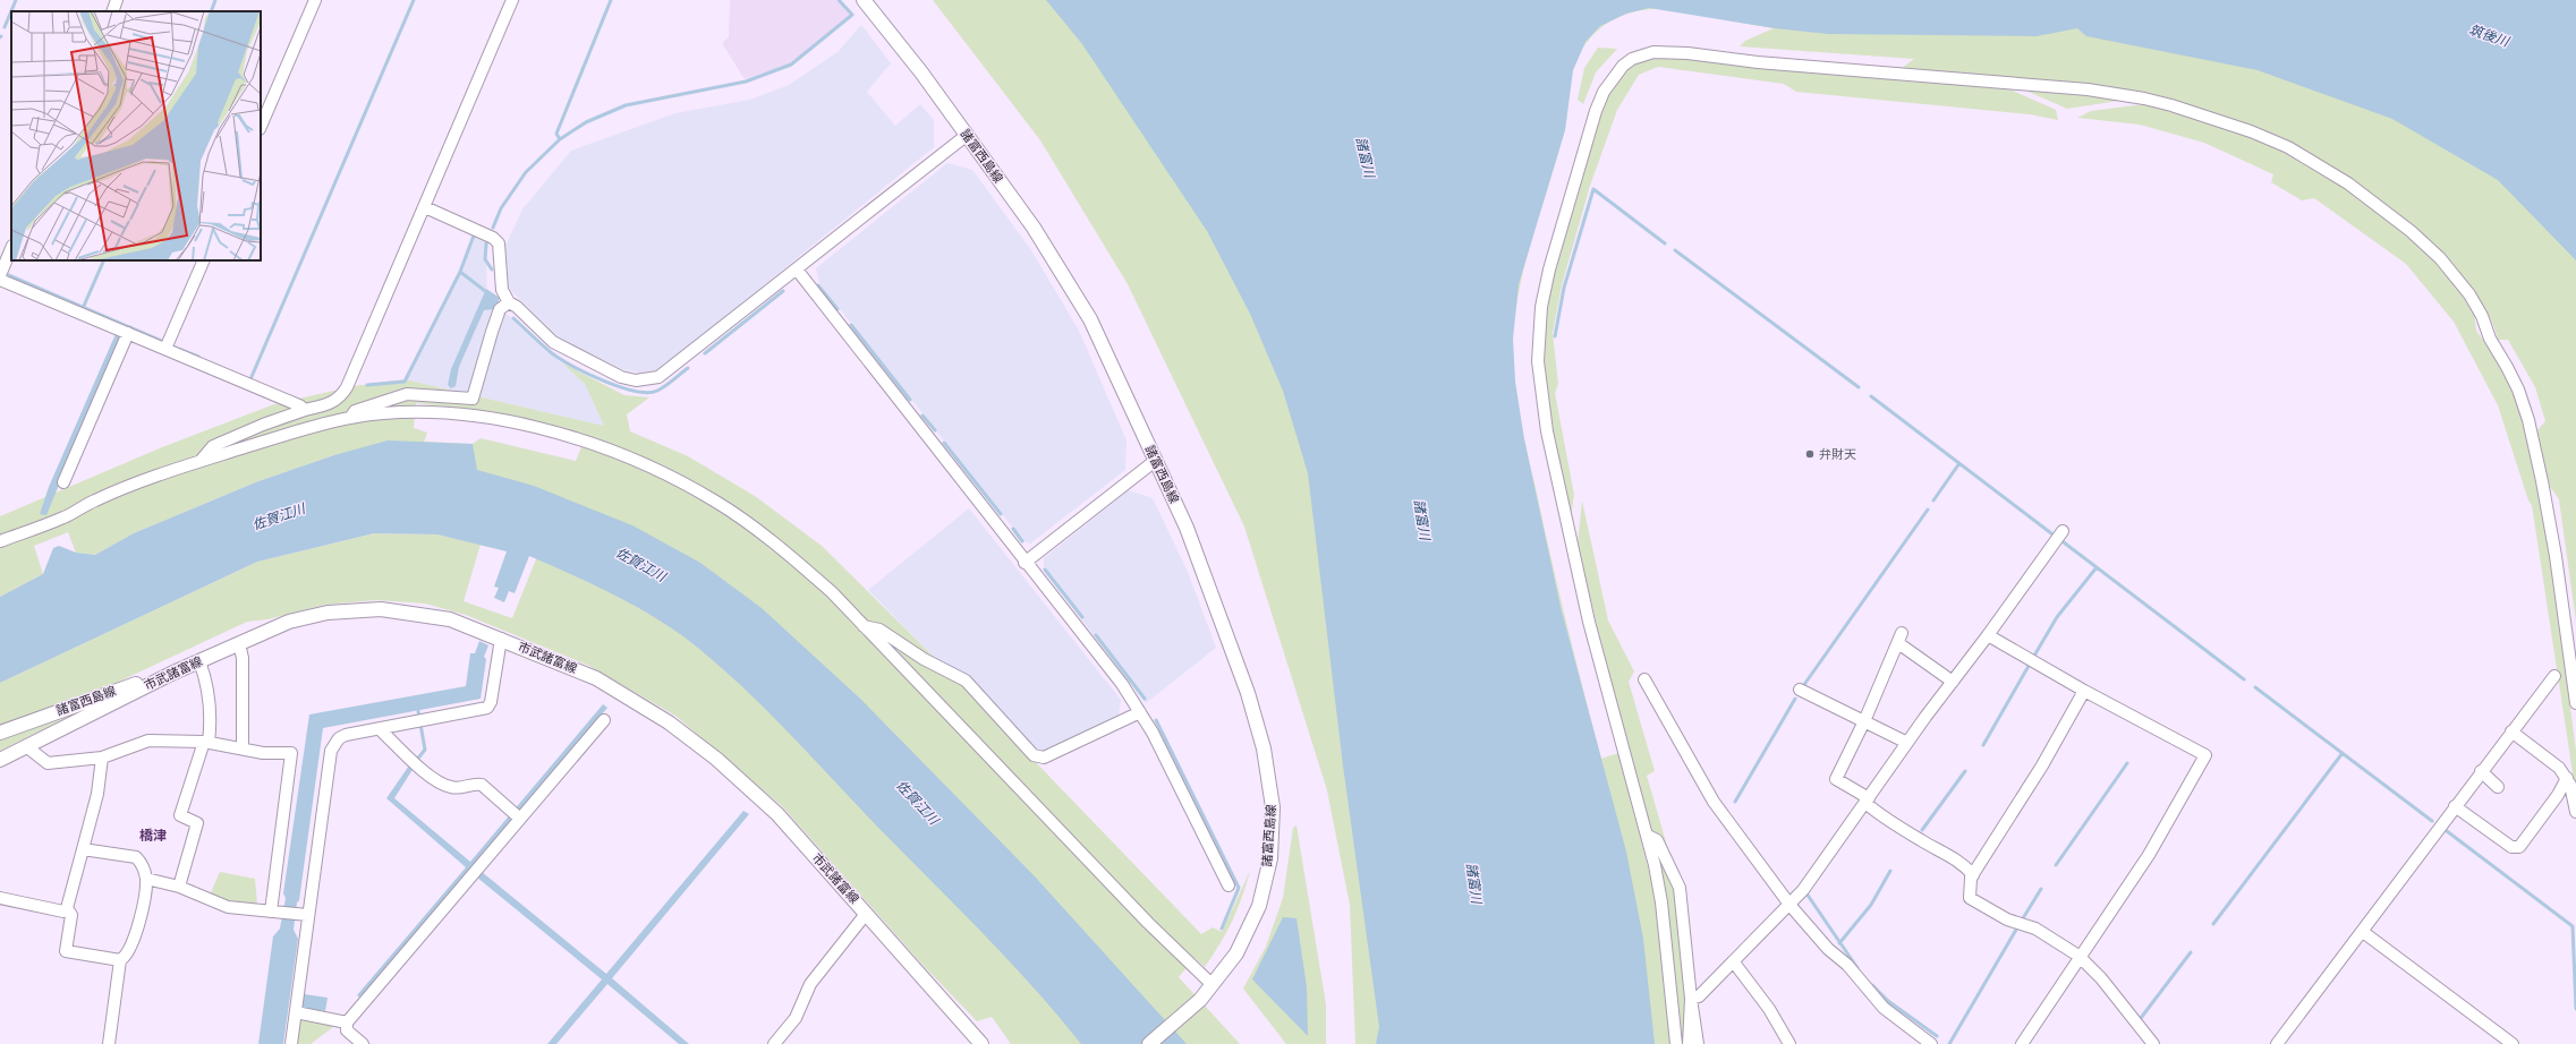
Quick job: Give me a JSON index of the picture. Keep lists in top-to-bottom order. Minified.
{"streets":{"main road":["諸富西島線","市武諸富線"]},"crossings":[["諸富西島線","市武諸富線"]],"districts":["橋津"],"water":["筑後川","諸富川","佐賀江川"],"places":["弁財天"]}
